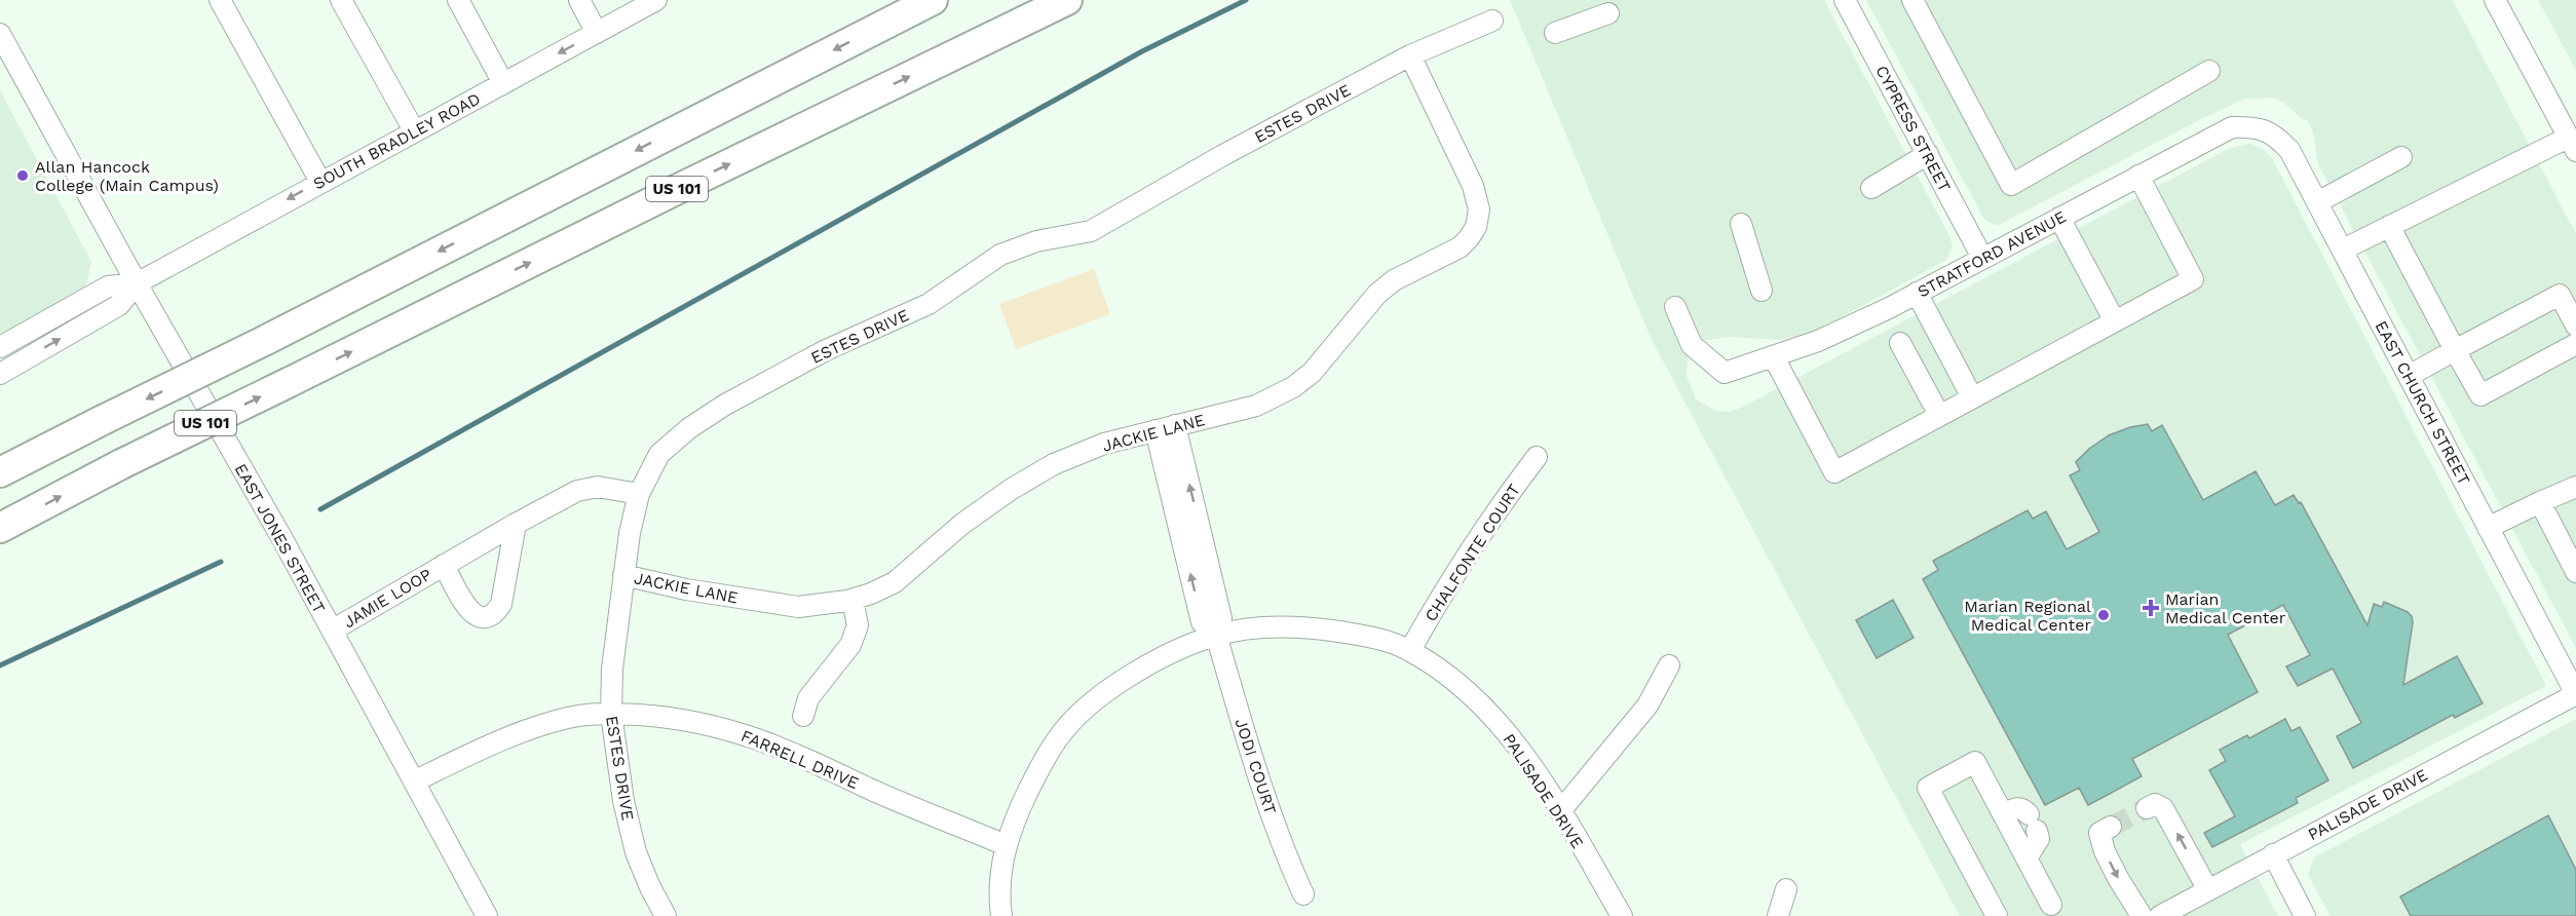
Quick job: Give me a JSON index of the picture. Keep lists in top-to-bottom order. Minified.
{"streets":{"highway":["US 101"],"street":["ESTES DRIVE","CYPRESS STREET","SOUTH BRADLEY ROAD","STRATFORD AVENUE","EAST CHURCH STREET","JACKIE LANE","EAST JONES STREET","CHALFONTE COURT","JAMIE LOOP","FARRELL DRIVE","JODI COURT","PALISADE DRIVE"]},"crossings":[["ESTES DRIVE","JACKIE LANE"],["ESTES DRIVE","JAMIE LOOP"],["ESTES DRIVE","FARRELL DRIVE"],["CYPRESS STREET","STRATFORD AVENUE"],["SOUTH BRADLEY ROAD","EAST JONES STREET"],["STRATFORD AVENUE","EAST CHURCH STREET"],["EAST CHURCH STREET","PALISADE DRIVE"],["JACKIE LANE","JODI COURT"],["EAST JONES STREET","JAMIE LOOP"],["EAST JONES STREET","FARRELL DRIVE"],["CHALFONTE COURT","PALISADE DRIVE"],["FARRELL DRIVE","PALISADE DRIVE"],["JODI COURT","PALISADE DRIVE"]],"one_way":["JODI COURT"],"places":{"other":["Allan Hancock College (Main Campus)","Marian Regional Medical Center"],"health":["Marian Medical Center"]}}
